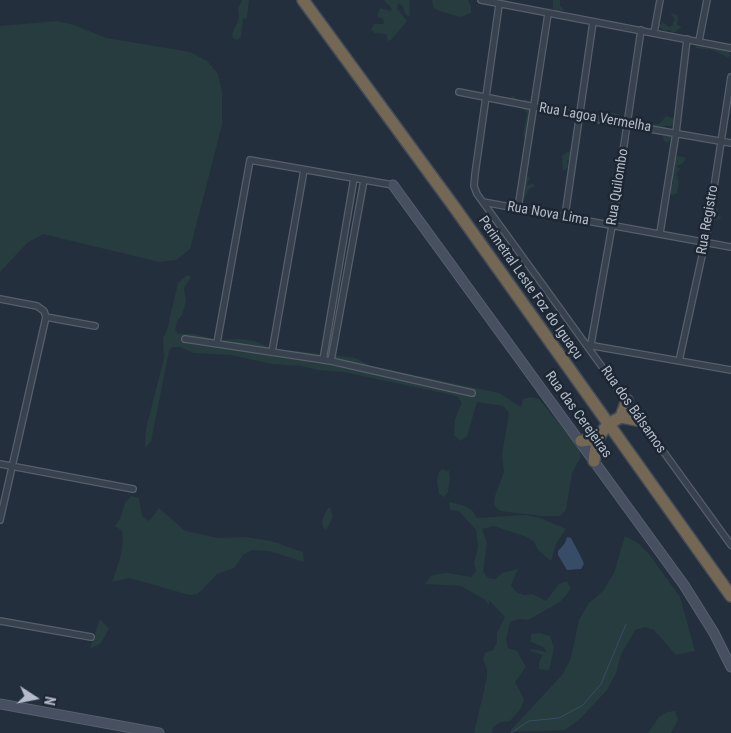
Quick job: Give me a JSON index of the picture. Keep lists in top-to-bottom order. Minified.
{"streets":{"highway":["Perimetral Leste Foz do Iguaçu"],"street":["Rua Lagoa Vermelha","Rua Quilombo","Rua Nova Lima","Rua Registro","Rua dos Bálsamos","Rua das Cerejeiras"]},"crossings":[["Rua Lagoa Vermelha","Rua Quilombo"],["Rua Lagoa Vermelha","Rua Registro"],["Rua Lagoa Vermelha","Rua dos Bálsamos"],["Rua Quilombo","Rua Nova Lima"],["Rua Quilombo","Rua dos Bálsamos"],["Rua Nova Lima","Rua Registro"],["Rua Nova Lima","Rua dos Bálsamos"]],"north":"right"}
